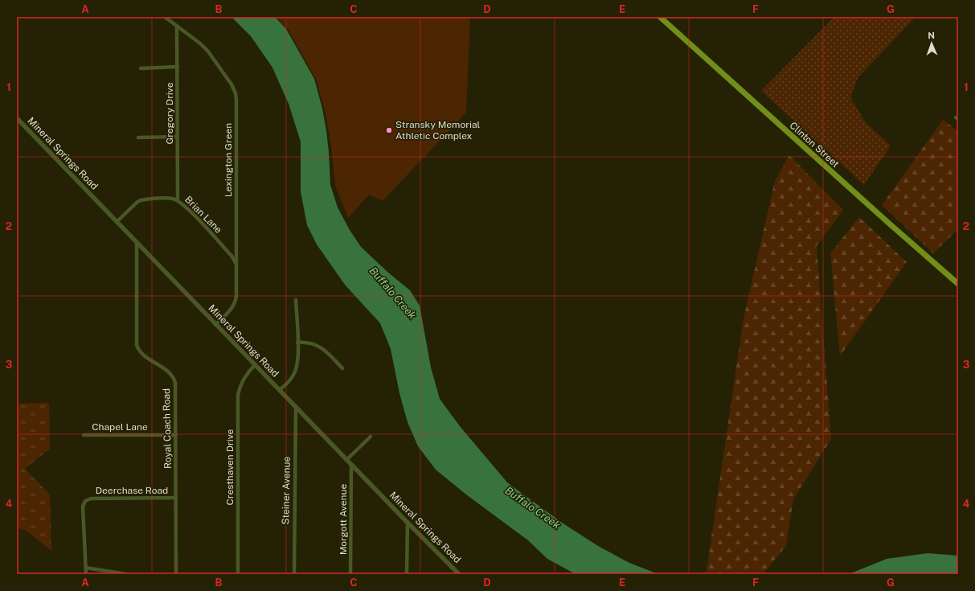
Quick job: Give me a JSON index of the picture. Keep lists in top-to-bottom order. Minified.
{"streets":{"main road":["Clinton Street"],"street":["Gregory Drive","Mineral Springs Road","Lexington Green","Brian Lane","Chapel Lane","Royal Coach Road","Cresthaven Drive","Deerchase Road","Steiner Avenue","Morgott Avenue"]},"crossings":[["Gregory Drive","Lexington Green"],["Gregory Drive","Brian Lane"],["Mineral Springs Road","Lexington Green"],["Mineral Springs Road","Brian Lane"],["Mineral Springs Road","Royal Coach Road"],["Mineral Springs Road","Cresthaven Drive"],["Mineral Springs Road","Steiner Avenue"],["Mineral Springs Road","Morgott Avenue"],["Lexington Green","Brian Lane"],["Chapel Lane","Royal Coach Road"],["Royal Coach Road","Deerchase Road"]],"water":["Buffalo Creek"],"places":["Stransky Memorial Athletic Complex"],"north":"top","grid":{"columns":["A","B","C","D","E","F","G"],"rows":["1","2","3","4"]}}
